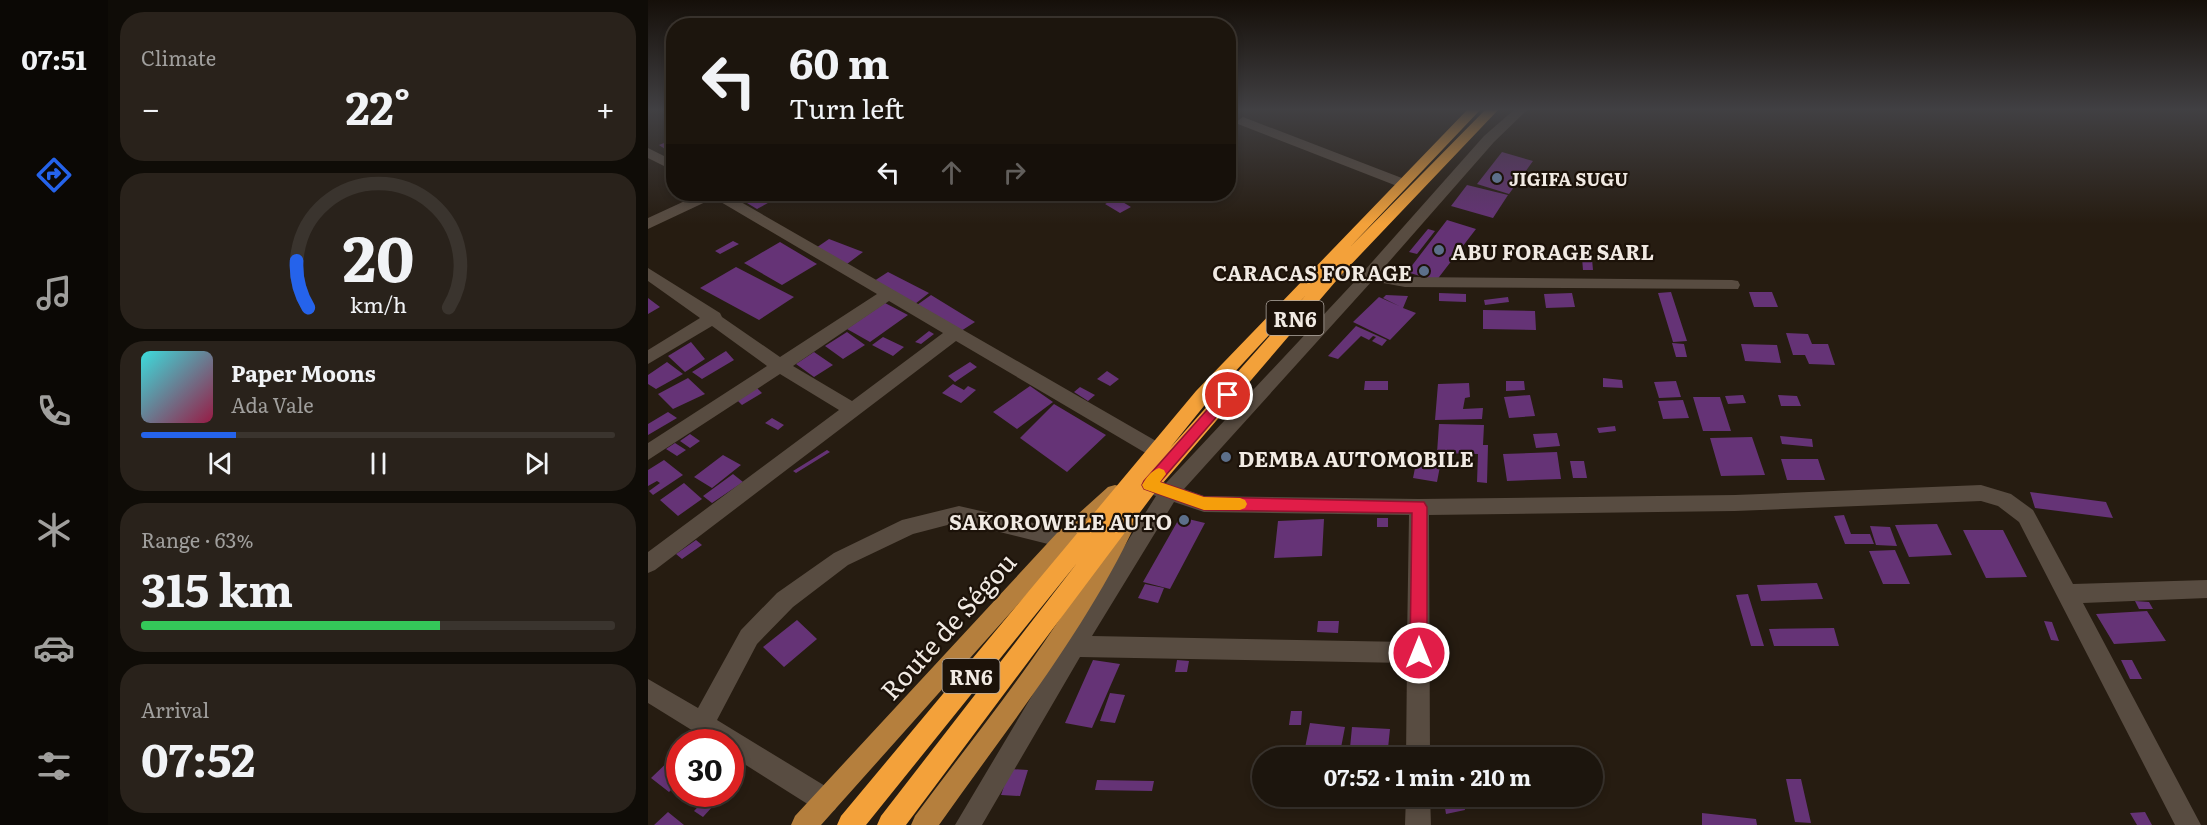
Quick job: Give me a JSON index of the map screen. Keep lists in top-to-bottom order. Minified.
{"streets":{"highway":["RN6","Route de Ségou"]},"places":["JIGIFA SUGU","ABU FORAGE SARL","CARACAS FORAGE","DEMBA AUTOMOBILE","SAKOROWELE AUTO"],"page":{"tabs":"07:51","tile":["Climate",["Range · 63%","315 km"],["Arrival","07:52"]],"turn":["60 m","Turn left"],"heat":["−","22°","+"],"song":["Paper Moons","Ada Vale"],"limit":"30","trip":"07:52 · 1 min · 210 m","gauge":["20","km/h"]}}
